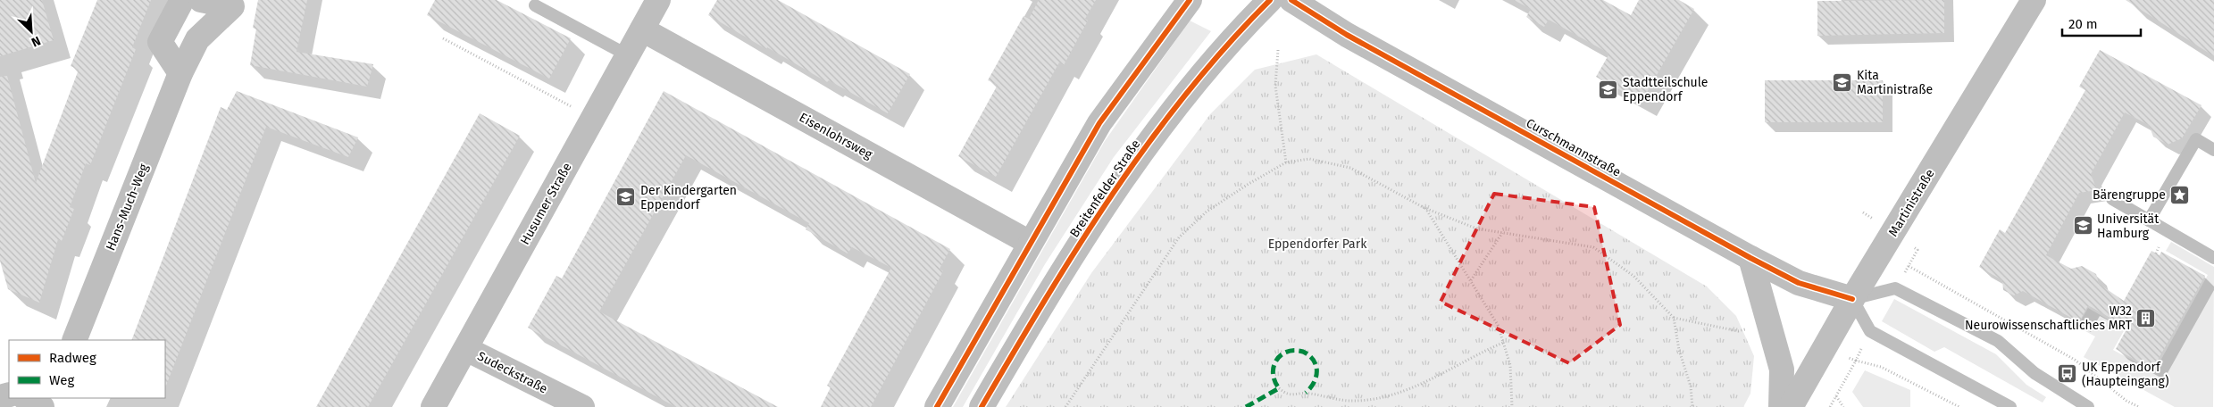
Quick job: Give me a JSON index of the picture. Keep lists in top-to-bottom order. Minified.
{"streets":{"street":["Eisenlohrsweg","Curschmannstraße","Breitenfelder Straße","Martinistraße","Husumer Straße","Hans-Much-Weg","Sudeckstraße"]},"crossings":[["Eisenlohrsweg","Husumer Straße"],["Curschmannstraße","Martinistraße"],["Husumer Straße","Sudeckstraße"]],"parks":["Eppendorfer Park"],"places":{"school or university":["Kita Martinistraße","Stadtteilschule Eppendorf","Der Kindergarten Eppendorf","Universität Hamburg"],"place":["Bärengruppe"],"building":["W32 Neurowissenschaftliches MRT"],"bus stop":["UK Eppendorf (Haupteingang)"]},"legend":["Radweg","Weg"],"scale_bar":"20 m","north":"bottom right"}
